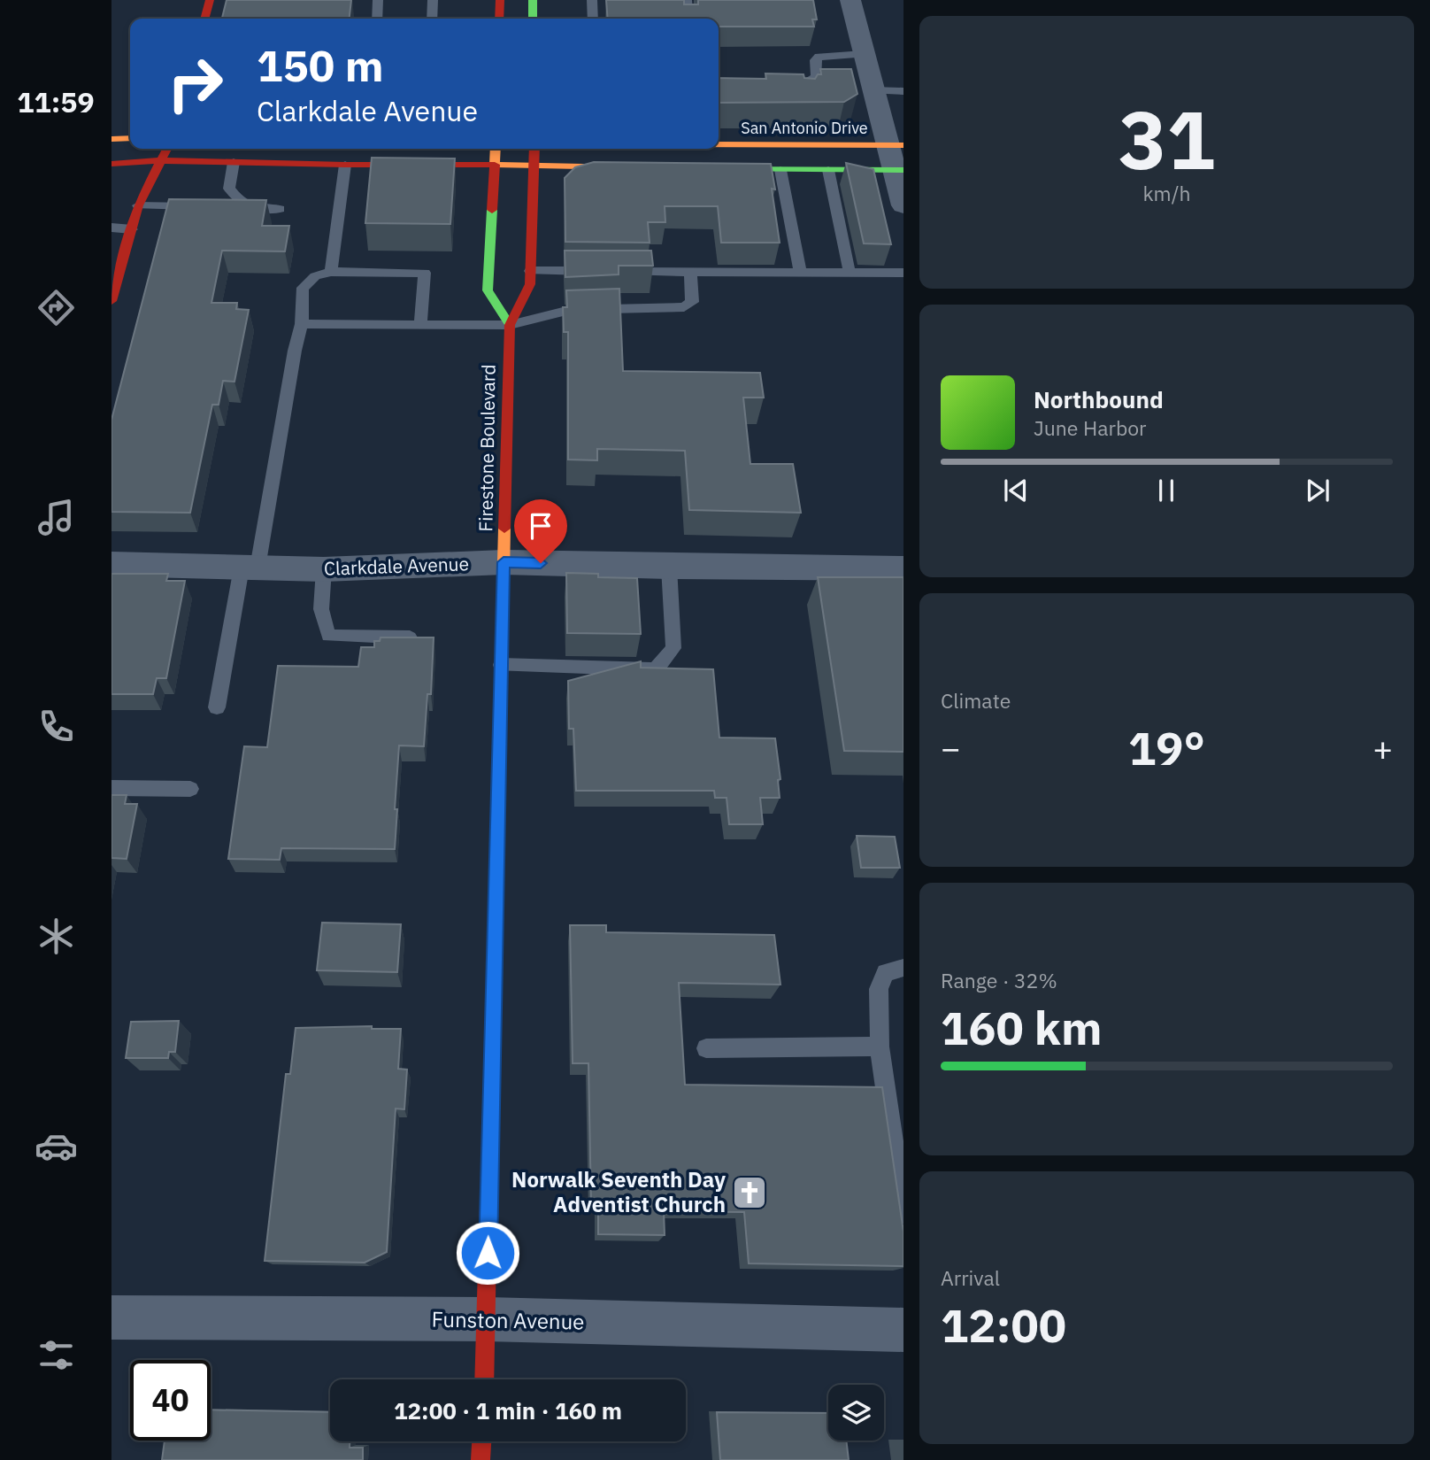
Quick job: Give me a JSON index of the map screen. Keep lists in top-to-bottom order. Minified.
{"streets":{"street":["San Antonio Drive","Firestone Boulevard","Clarkdale Avenue","Funston Avenue"]},"crossings":[["Firestone Boulevard","Clarkdale Avenue"],["Firestone Boulevard","Funston Avenue"]],"places":{"church":["Norwalk Seventh Day Adventist Church"]},"page":{"tabs":"11:59","tile":[["31","km/h"],"Climate",["Range · 32%","160 km"],["Arrival","12:00"]],"turn":["150 m","Clarkdale Avenue"],"song":["Northbound","June Harbor"],"heat":["−","19°","+"],"limit":"40","trip":"12:00 · 1 min · 160 m"}}
